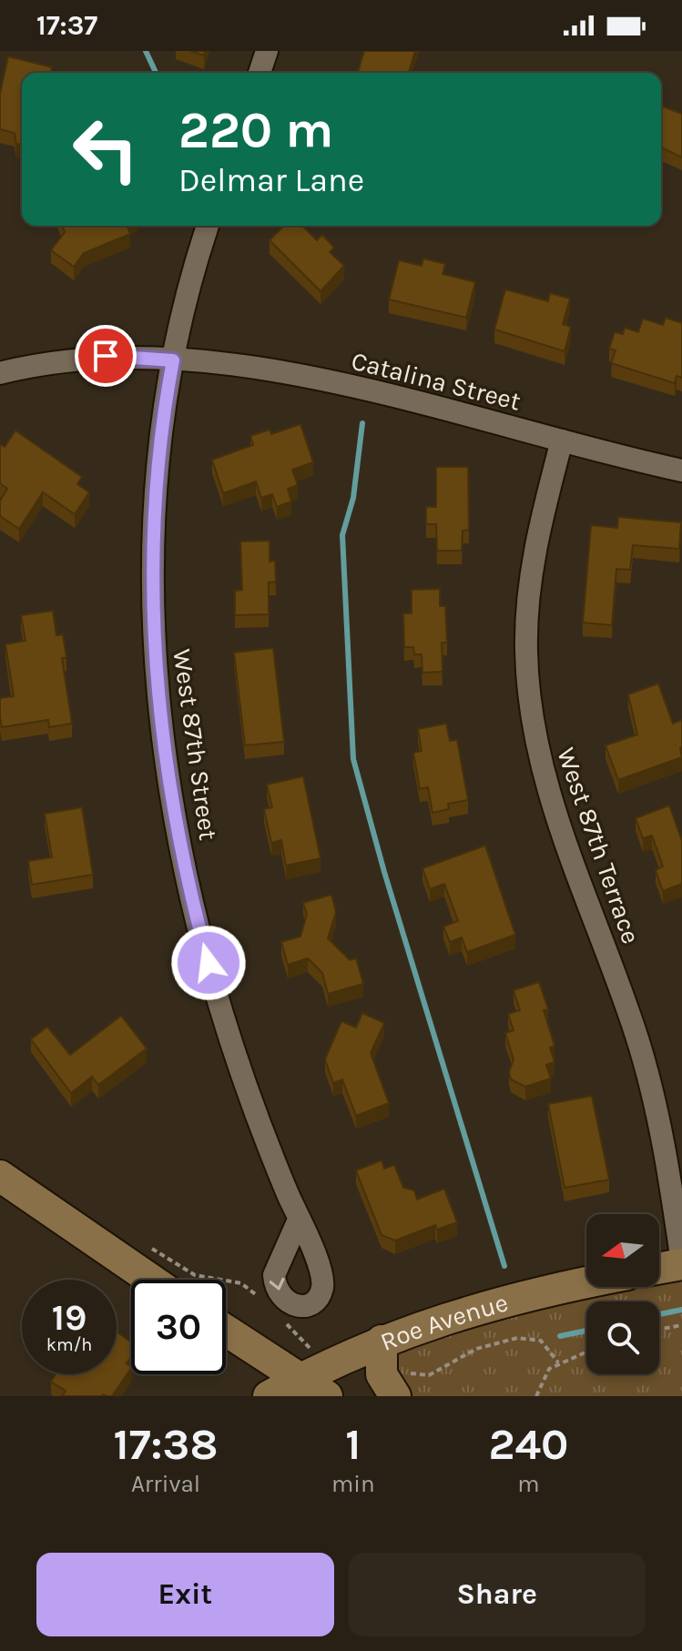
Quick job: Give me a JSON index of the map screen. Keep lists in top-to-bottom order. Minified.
{"streets":{"street":["Catalina Street","West 87th Street","West 87th Terrace","Roe Avenue"]},"crossings":[["Catalina Street","West 87th Street"],["Catalina Street","West 87th Terrace"]],"north":"left","page":{"status":"17:37","turn":["220 m","Delmar Lane"],"speed":"19 km/h","limit":"30","eta":["17:38","Arrival","1","min","240","m"],"buttons":["Exit","Share"]}}
